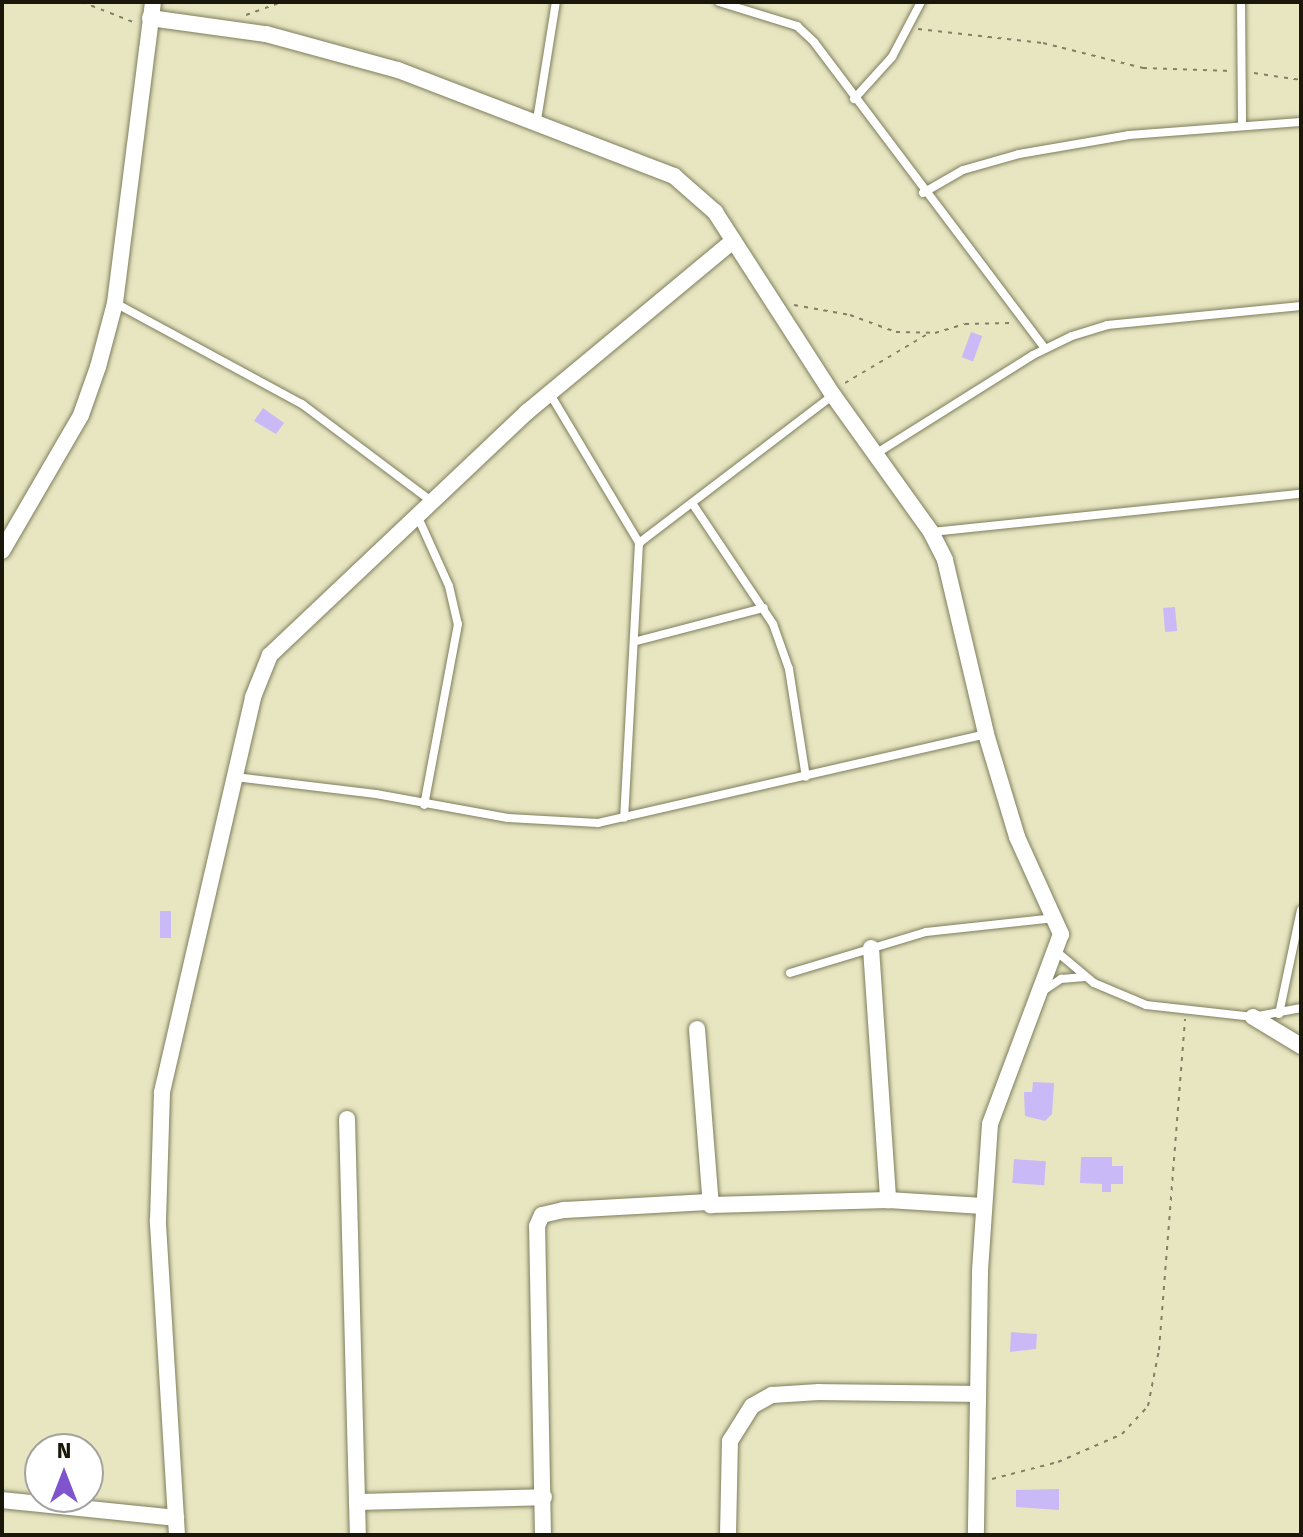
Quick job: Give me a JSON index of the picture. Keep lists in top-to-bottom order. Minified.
{"north":"top"}
